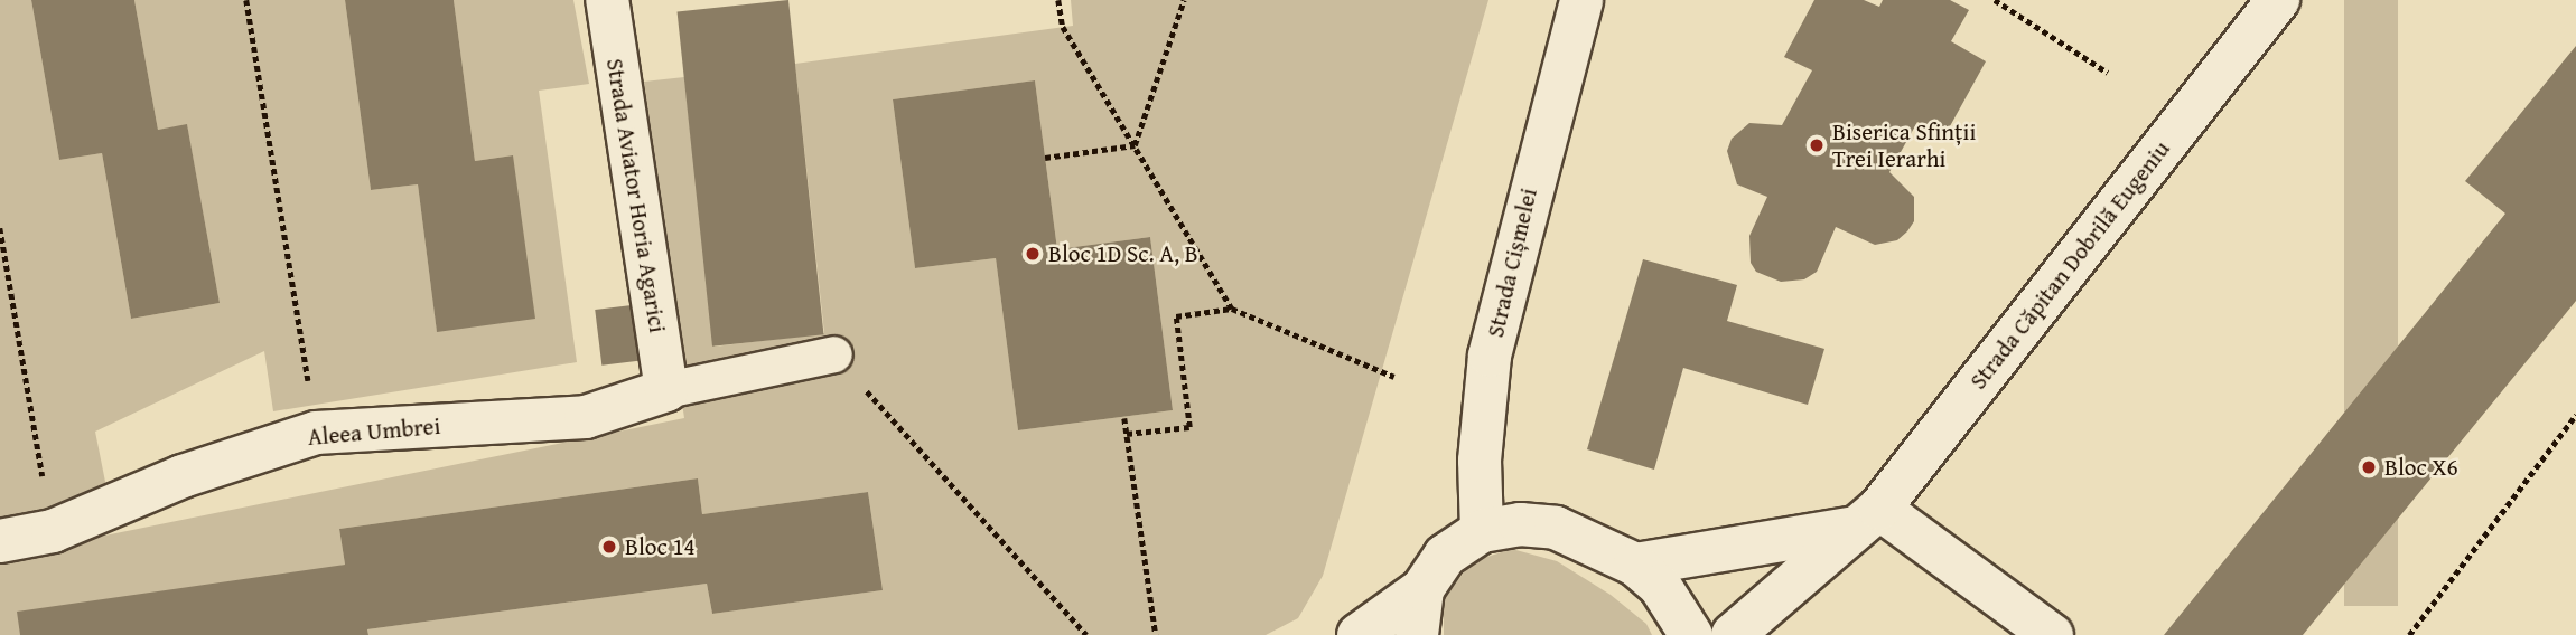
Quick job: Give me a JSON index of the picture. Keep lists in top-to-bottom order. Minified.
{"streets":{"street":["Strada Aviator Horia Agarici","Strada Cișmelei","Strada Căpitan Dobrilă Eugeniu","Aleea Umbrei"]},"crossings":[["Strada Aviator Horia Agarici","Aleea Umbrei"]],"places":["Biserica Sfinții Trei Ierarhi","Bloc 1D Sc. A, B","Bloc X6","Bloc 14"]}
